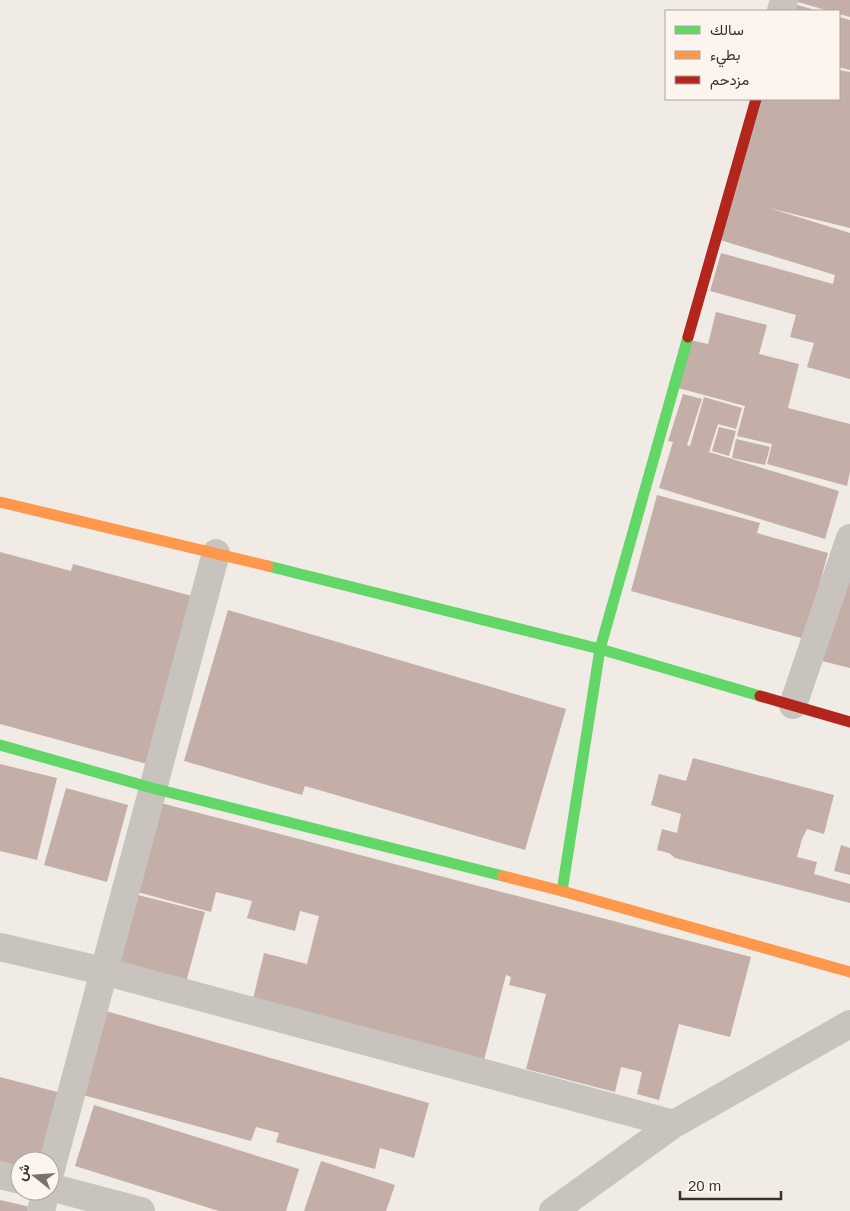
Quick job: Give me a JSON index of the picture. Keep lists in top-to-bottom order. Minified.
{"legend":["سالك","بطيء","مزدحم"],"scale_bar":"20 m","north":"left"}
